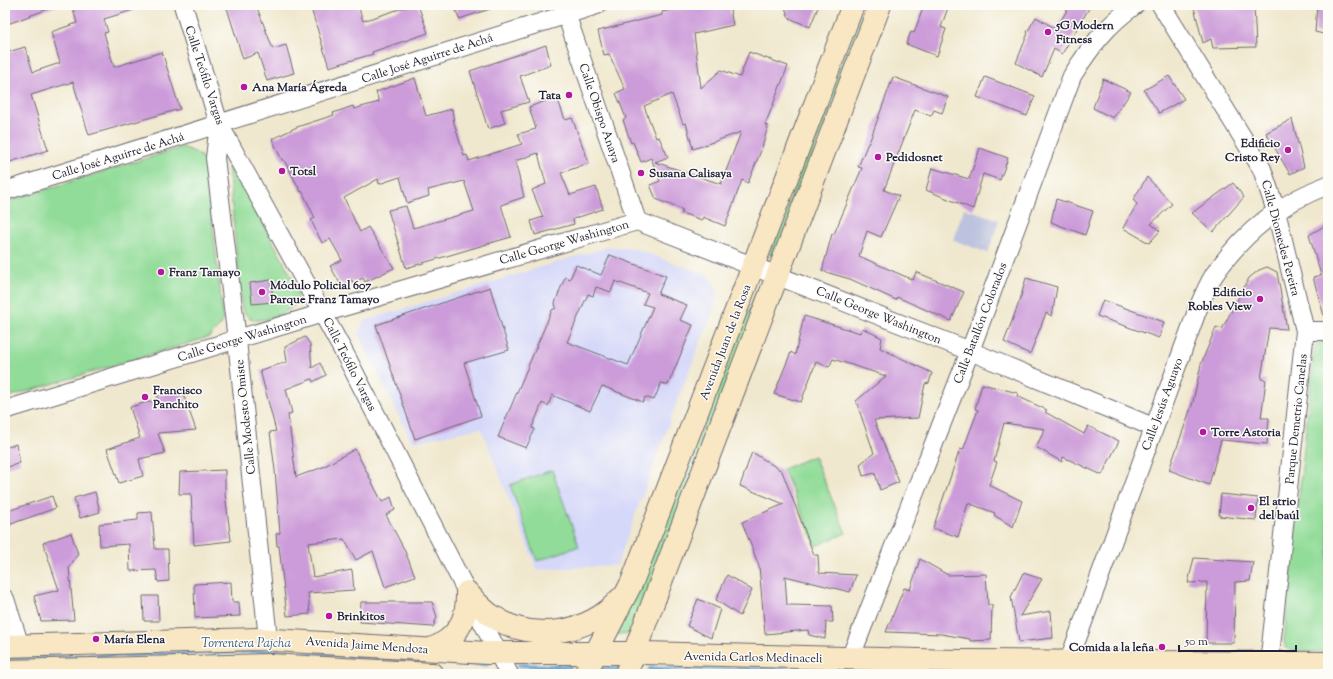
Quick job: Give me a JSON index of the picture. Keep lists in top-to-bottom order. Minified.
{"streets":{"main road":["Avenida Juan de la Rosa","Avenida Jaime Mendoza","Avenida Carlos Medinaceli"],"street":["Calle José Aguirre de Achá","Calle Teófilo Vargas","Calle Obispo Anaya","Calle Diomedes Pereira","Calle George Washington","Calle Batallón Colorados","Calle Jesús Aguayo","Calle Modesto Omiste","Parque Demetrio Canelas"]},"crossings":[["Calle José Aguirre de Achá","Calle Teófilo Vargas"],["Calle José Aguirre de Achá","Calle Obispo Anaya"],["Calle José Aguirre de Achá","Calle Modesto Omiste"],["Calle Teófilo Vargas","Calle George Washington"],["Calle Teófilo Vargas","Calle Modesto Omiste"],["Calle Teófilo Vargas","Avenida Jaime Mendoza"],["Calle Obispo Anaya","Calle George Washington"],["Calle Diomedes Pereira","Calle Jesús Aguayo"],["Calle Diomedes Pereira","Parque Demetrio Canelas"],["Calle George Washington","Calle Batallón Colorados"],["Calle George Washington","Avenida Juan de la Rosa"],["Calle George Washington","Calle Jesús Aguayo"],["Calle George Washington","Calle Modesto Omiste"],["Calle Batallón Colorados","Avenida Carlos Medinaceli"],["Avenida Juan de la Rosa","Avenida Jaime Mendoza"],["Avenida Juan de la Rosa","Avenida Carlos Medinaceli"],["Calle Jesús Aguayo","Avenida Carlos Medinaceli"],["Calle Modesto Omiste","Avenida Jaime Mendoza"],["Parque Demetrio Canelas","Avenida Carlos Medinaceli"],["Avenida Jaime Mendoza","Avenida Carlos Medinaceli"]],"water":["Torrentera Pajcha"],"places":["5G Modern Fitness","Ana María Ágreda","Tata","Edificio Cristo Rey","Pedidosnet","Totsl","Susana Calisaya","Franz Tamayo","Módulo Policial 607 Parque Franz Tamayo","Edificio Robles View","Francisco Panchito","Torre Astoria","El atrio del baúl","Brinkitos","María Elena","Comida a la leña"],"scale_bar":"50 m"}
